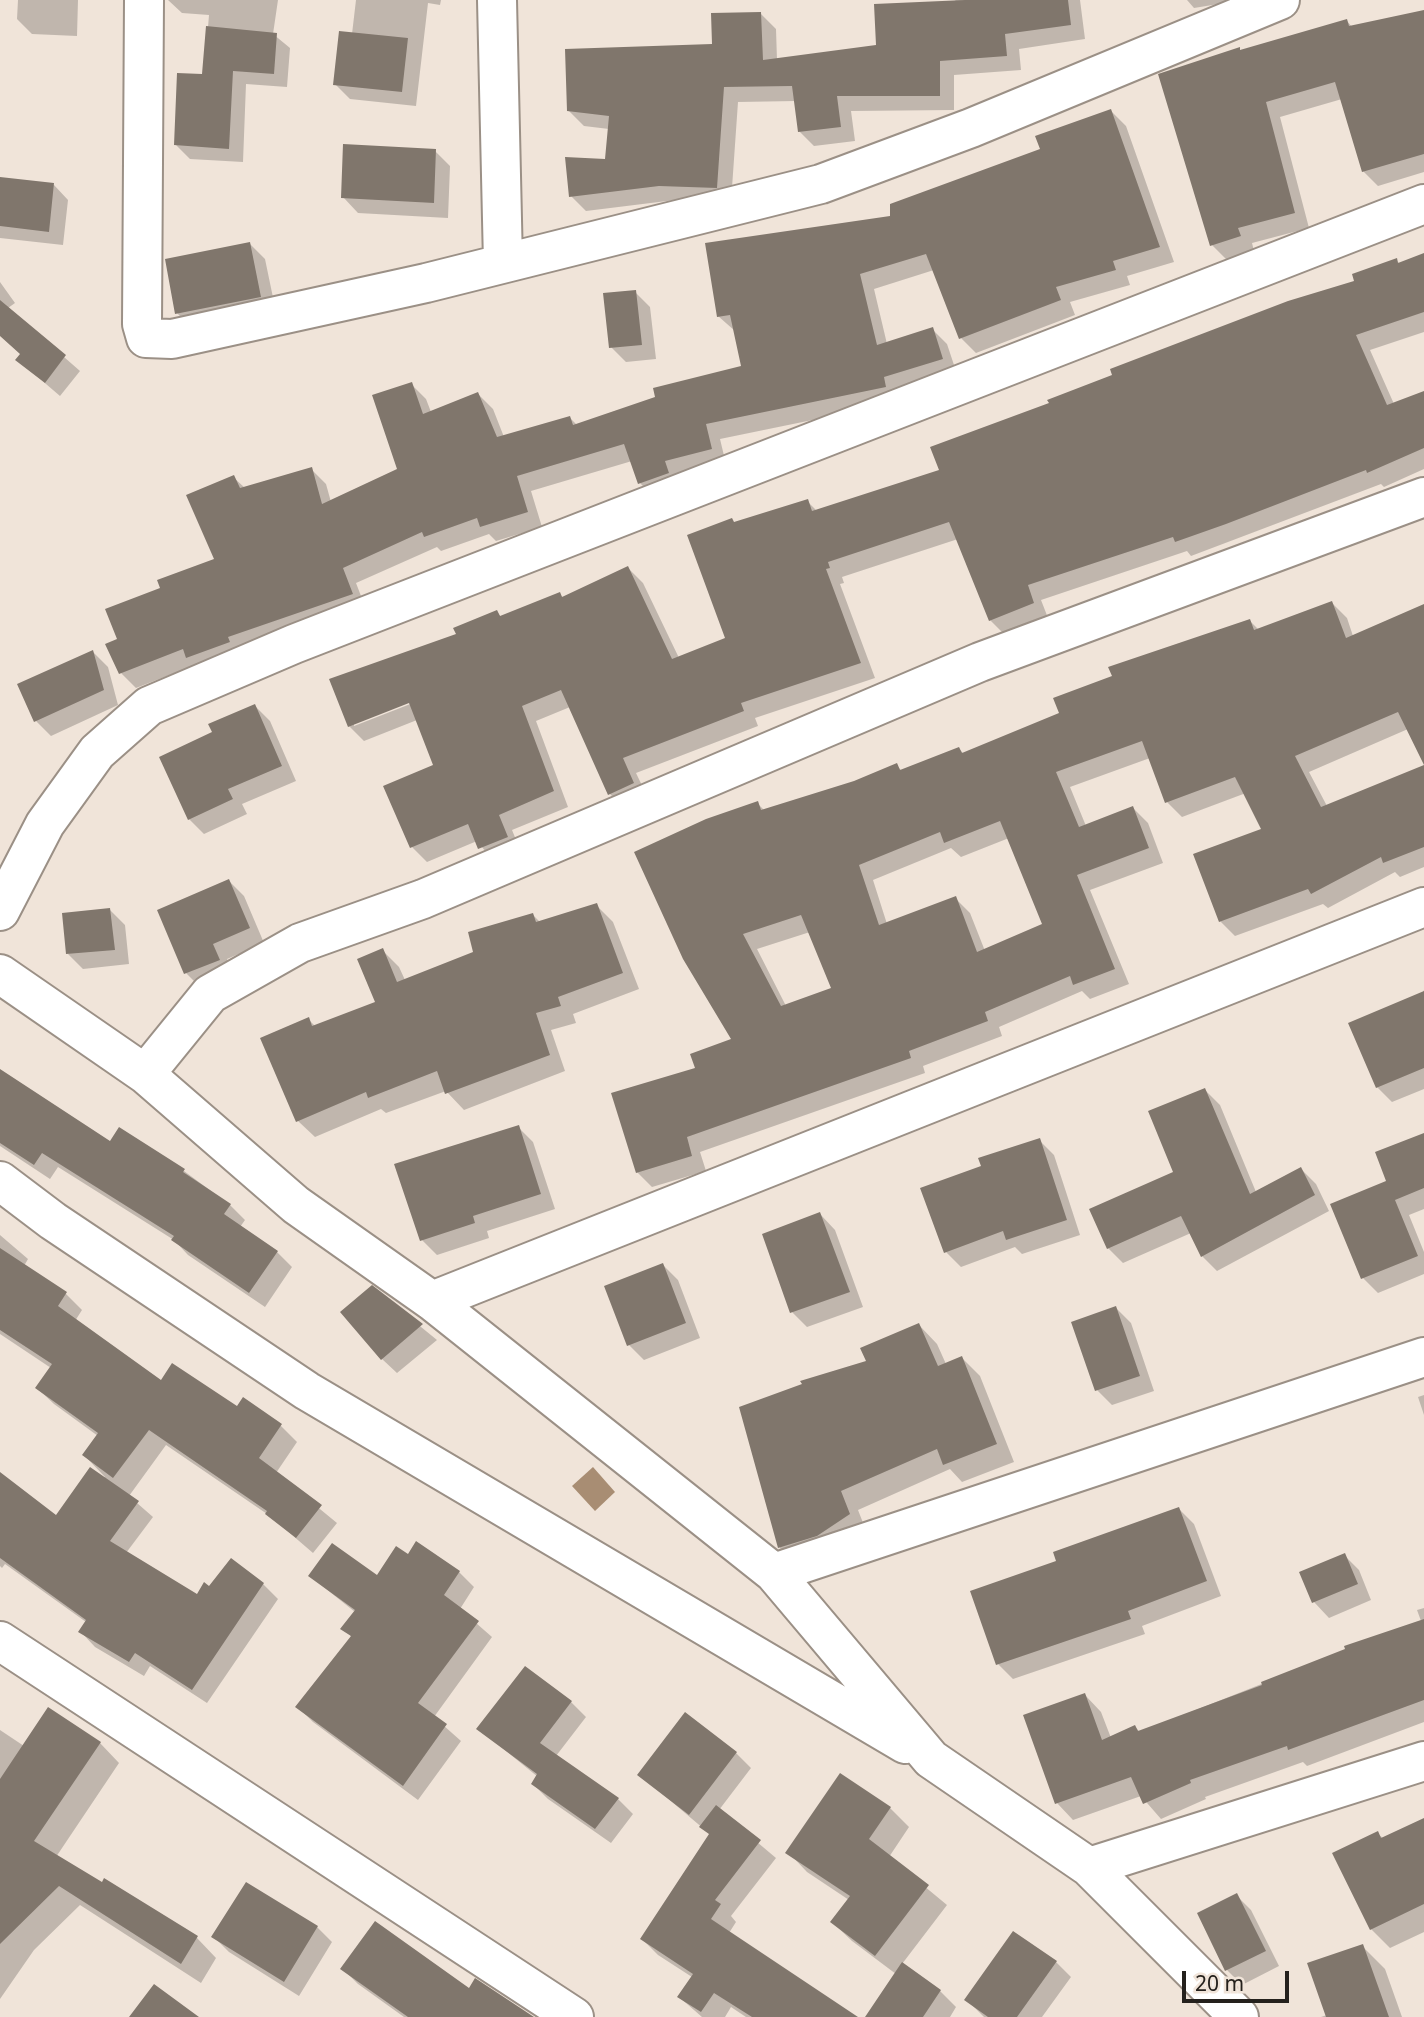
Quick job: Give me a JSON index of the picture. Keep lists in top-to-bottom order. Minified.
{"scale_bar":"20 m"}
